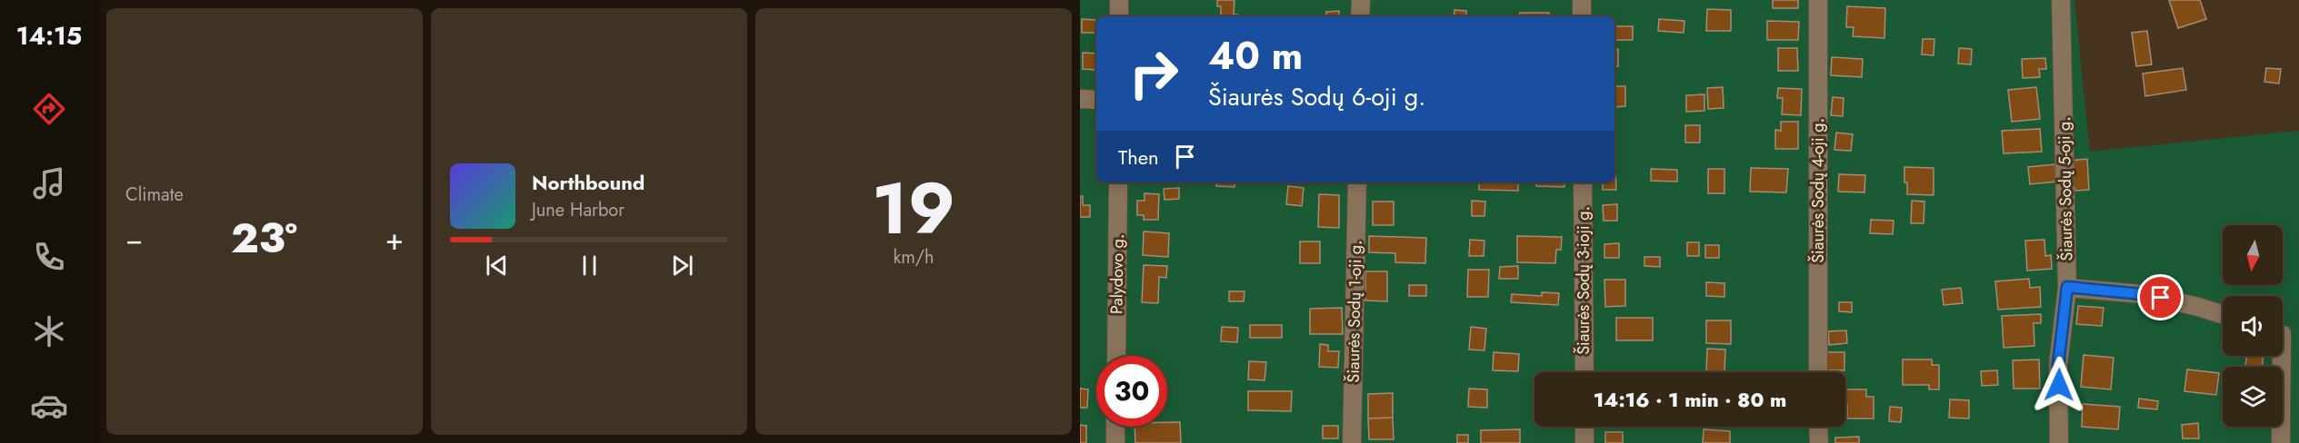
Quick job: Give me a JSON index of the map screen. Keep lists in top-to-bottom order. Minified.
{"streets":{"street":["Šiaurės Sodų 5-oji g.","Šiaurės Sodų 4-oji g.","Palydovo g.","Šiaurės Sodų 3-ioji g.","Šiaurės Sodų 1-oji g."]},"north":"bottom","page":{"tabs":"14:15","tile":["Climate",["19","km/h"]],"turn":["40 m","Šiaurės Sodų 6-oji g."],"then":"Then","song":["Northbound","June Harbor"],"heat":["−","23°","+"],"limit":"30","trip":"14:16 · 1 min · 80 m"}}
